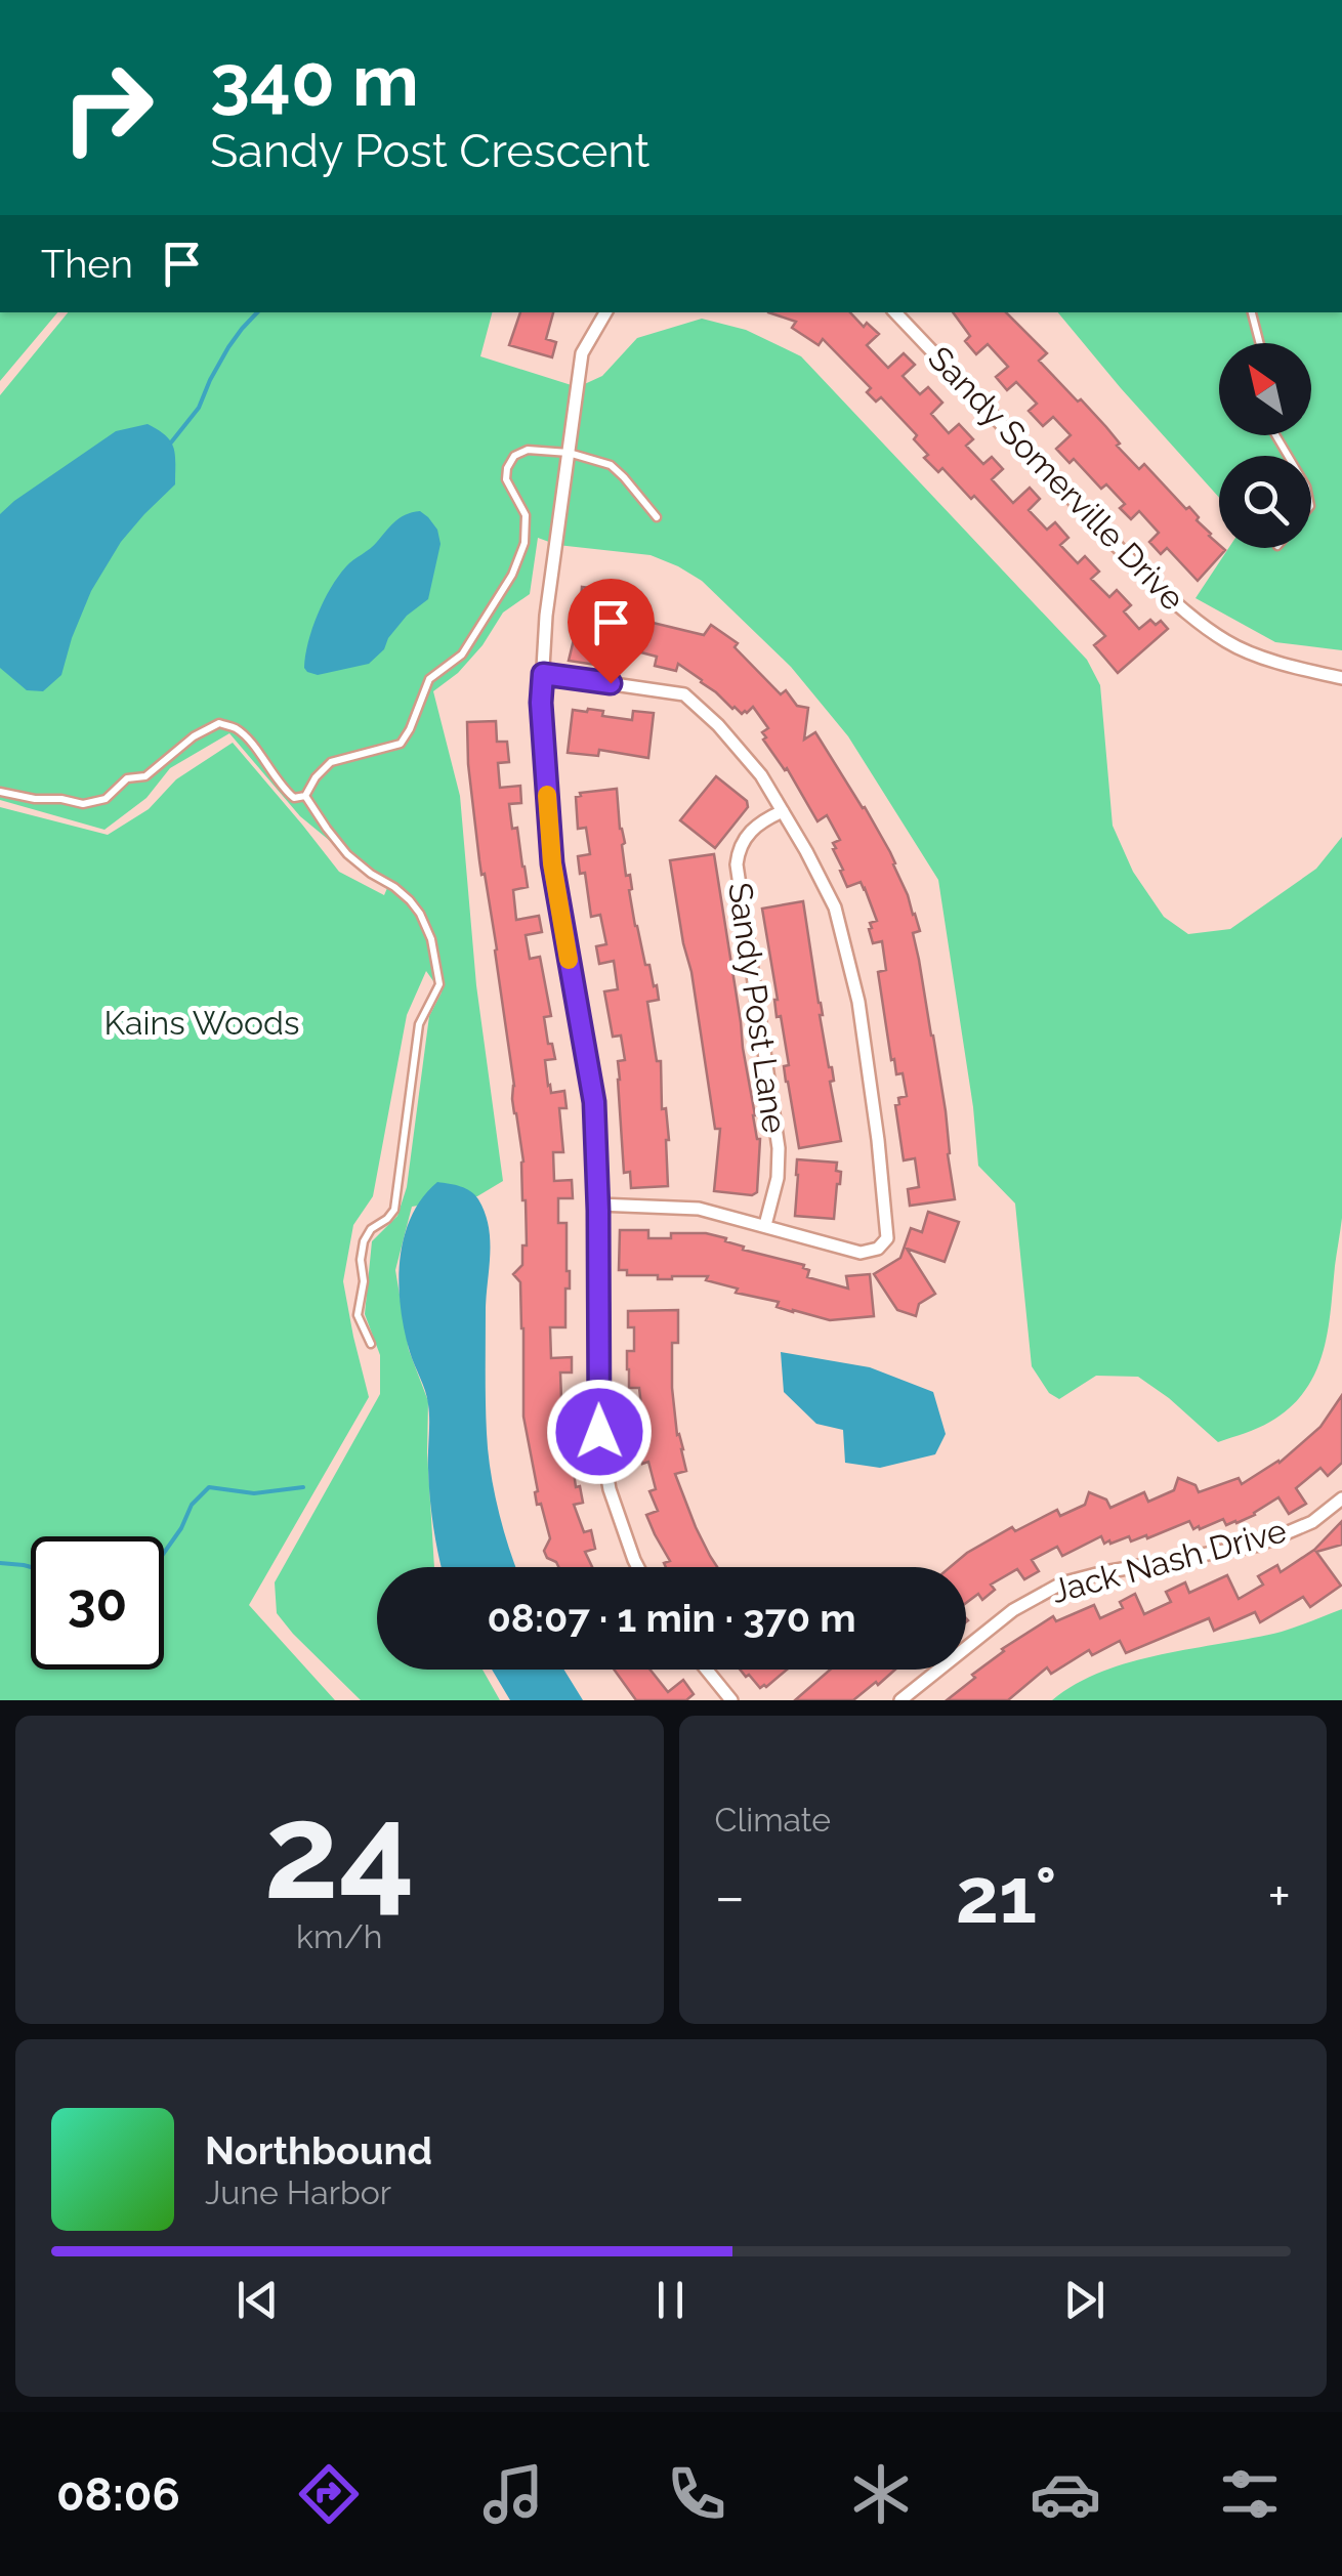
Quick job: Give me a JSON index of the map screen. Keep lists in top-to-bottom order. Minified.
{"streets":{"street":["Sandy Somerville Drive","Sandy Post Lane","Jack Nash Drive"]},"parks":["Kains Woods"],"north":"top left","page":{"turn":["340 m","Sandy Post Crescent"],"then":"Then","limit":"30","trip":"08:07 · 1 min · 370 m","tile":[["24","km/h"],"Climate"],"heat":["−","21°","+"],"song":["Northbound","June Harbor"],"tabs":"08:06"}}
